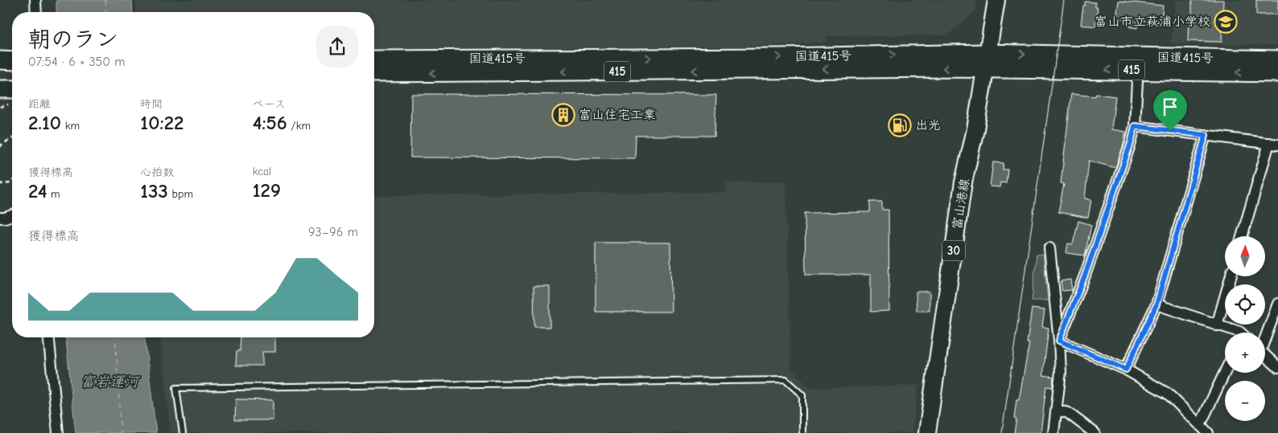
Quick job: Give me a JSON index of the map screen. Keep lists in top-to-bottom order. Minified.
{"streets":{"highway":["国道415号","415"],"main road":["富山港線","30"]},"crossings":[["国道415号","富山港線"]],"water":["富岩運河"],"places":{"school or university":["富山市立萩浦小学校"],"building":["富山住宅工業"],"fuel station":["出光"]},"north":"top","page":{"heading":["朝のラン","07:54 · 6 × 350 m"],"stats":[["距離","2.10 km"],["時間","10:22"],["ペース","4:56 /km"],["獲得標高","24 m"],["心拍数","133 bpm"],["kcal","129"]],"chart":["獲得標高","93–96 m"],"map_buttons":["+","−"]}}
